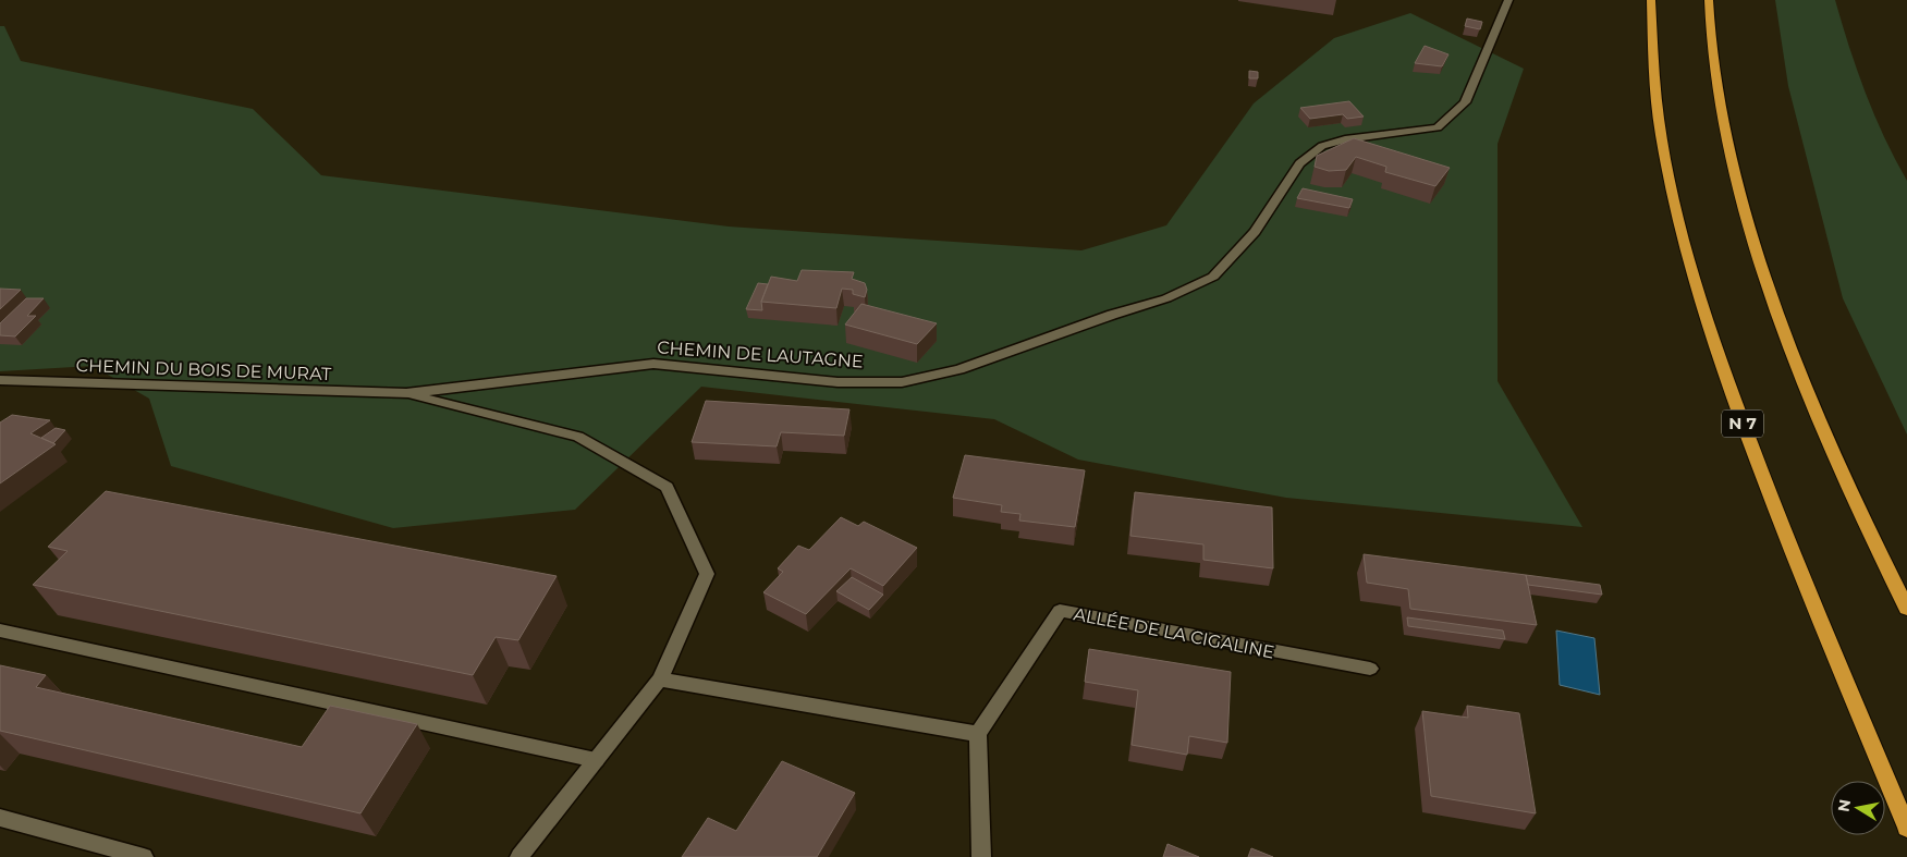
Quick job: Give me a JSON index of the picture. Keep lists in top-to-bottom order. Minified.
{"streets":{"highway":["N 7"],"street":["CHEMIN DE LAUTAGNE","CHEMIN DU BOIS DE MURAT","ALLÉE DE LA CIGALINE"]},"crossings":[["CHEMIN DE LAUTAGNE","CHEMIN DU BOIS DE MURAT"]],"north":"left"}
